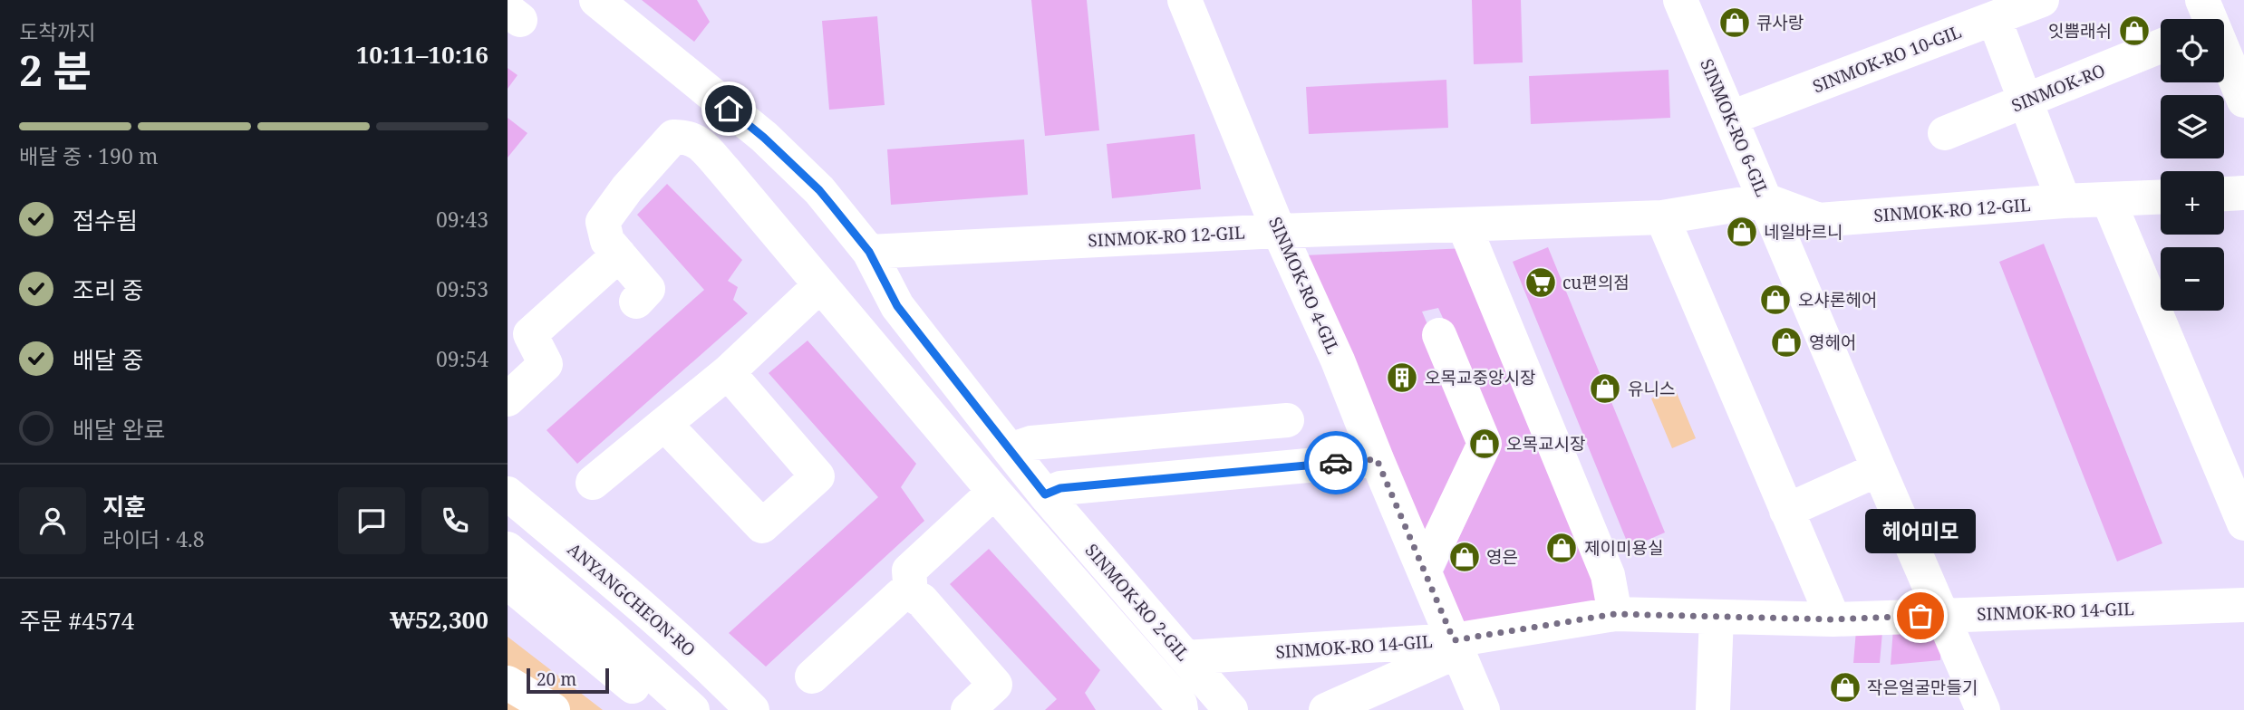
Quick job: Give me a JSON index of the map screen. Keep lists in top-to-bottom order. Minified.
{"streets":{"street":["SINMOK-RO 10-GIL","SINMOK-RO","SINMOK-RO 6-GIL","SINMOK-RO 12-GIL","SINMOK-RO 4-GIL","ANYANGCHEON-RO","SINMOK-RO 2-GIL","SINMOK-RO 14-GIL"]},"crossings":[["SINMOK-RO 10-GIL","SINMOK-RO 6-GIL"],["SINMOK-RO 6-GIL","SINMOK-RO 12-GIL"],["SINMOK-RO 6-GIL","SINMOK-RO 14-GIL"],["SINMOK-RO 12-GIL","SINMOK-RO 4-GIL"],["SINMOK-RO 12-GIL","SINMOK-RO 2-GIL"],["SINMOK-RO 4-GIL","SINMOK-RO 14-GIL"],["SINMOK-RO 2-GIL","SINMOK-RO 14-GIL"]],"places":{"shop":["큐사랑","잇쁨래쉬","네일바르니","오샤론헤어","영헤어","유니스","오목교시장","제이미용실","영은","작은얼굴만들기"],"supermarket":["cu편의점"],"building":["오목교중앙시장"],"other":["헤어미모"]},"scale_bar":"20 m","page":{"heading":["2 분","도착까지","10:11–10:16"],"panel":["지훈","라이더 · 4.8","주문 #4574","₩52,300"],"map_buttons":["+","−"],"bar":"배달 중 · 190 m","list":[["접수됨","09:43"],["조리 중","09:53"],["배달 중","09:54"],"배달 완료"],"bubble":"헤어미모","scale":"20 m"}}
